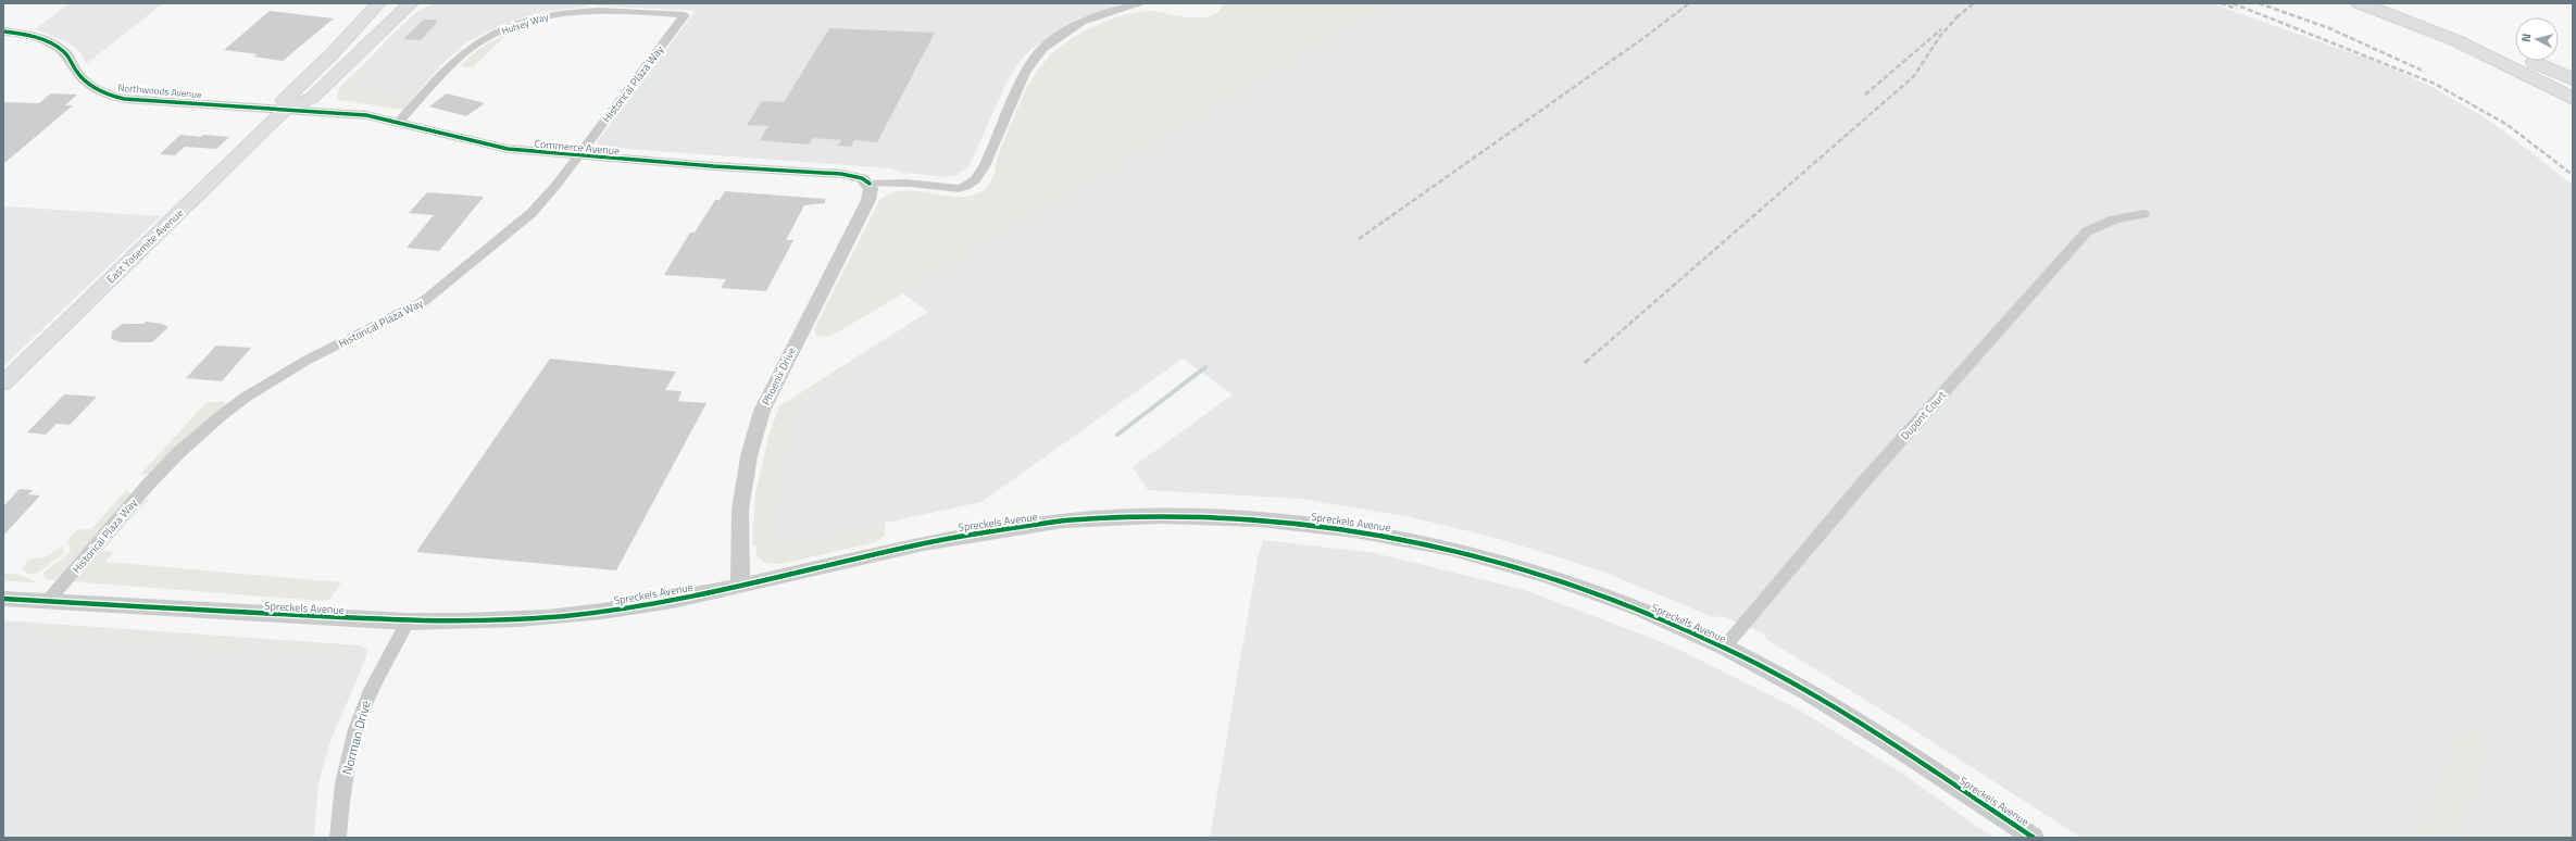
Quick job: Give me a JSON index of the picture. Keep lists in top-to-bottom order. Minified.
{"streets":{"main road":["East Yosemite Avenue"],"street":["Hulsey Way","Historical Plaza Way","Northwoods Avenue","Commerce Avenue","Phoenix Drive","Dupont Court","Spreckels Avenue","Norman Drive"]},"crossings":[["Hulsey Way","Historical Plaza Way"],["Hulsey Way","Commerce Avenue"],["Historical Plaza Way","Commerce Avenue"],["Historical Plaza Way","Spreckels Avenue"],["Northwoods Avenue","Commerce Avenue"],["Northwoods Avenue","East Yosemite Avenue"],["Commerce Avenue","East Yosemite Avenue"],["Commerce Avenue","Phoenix Drive"],["Phoenix Drive","Spreckels Avenue"],["Dupont Court","Spreckels Avenue"],["Spreckels Avenue","Norman Drive"]],"north":"left"}
